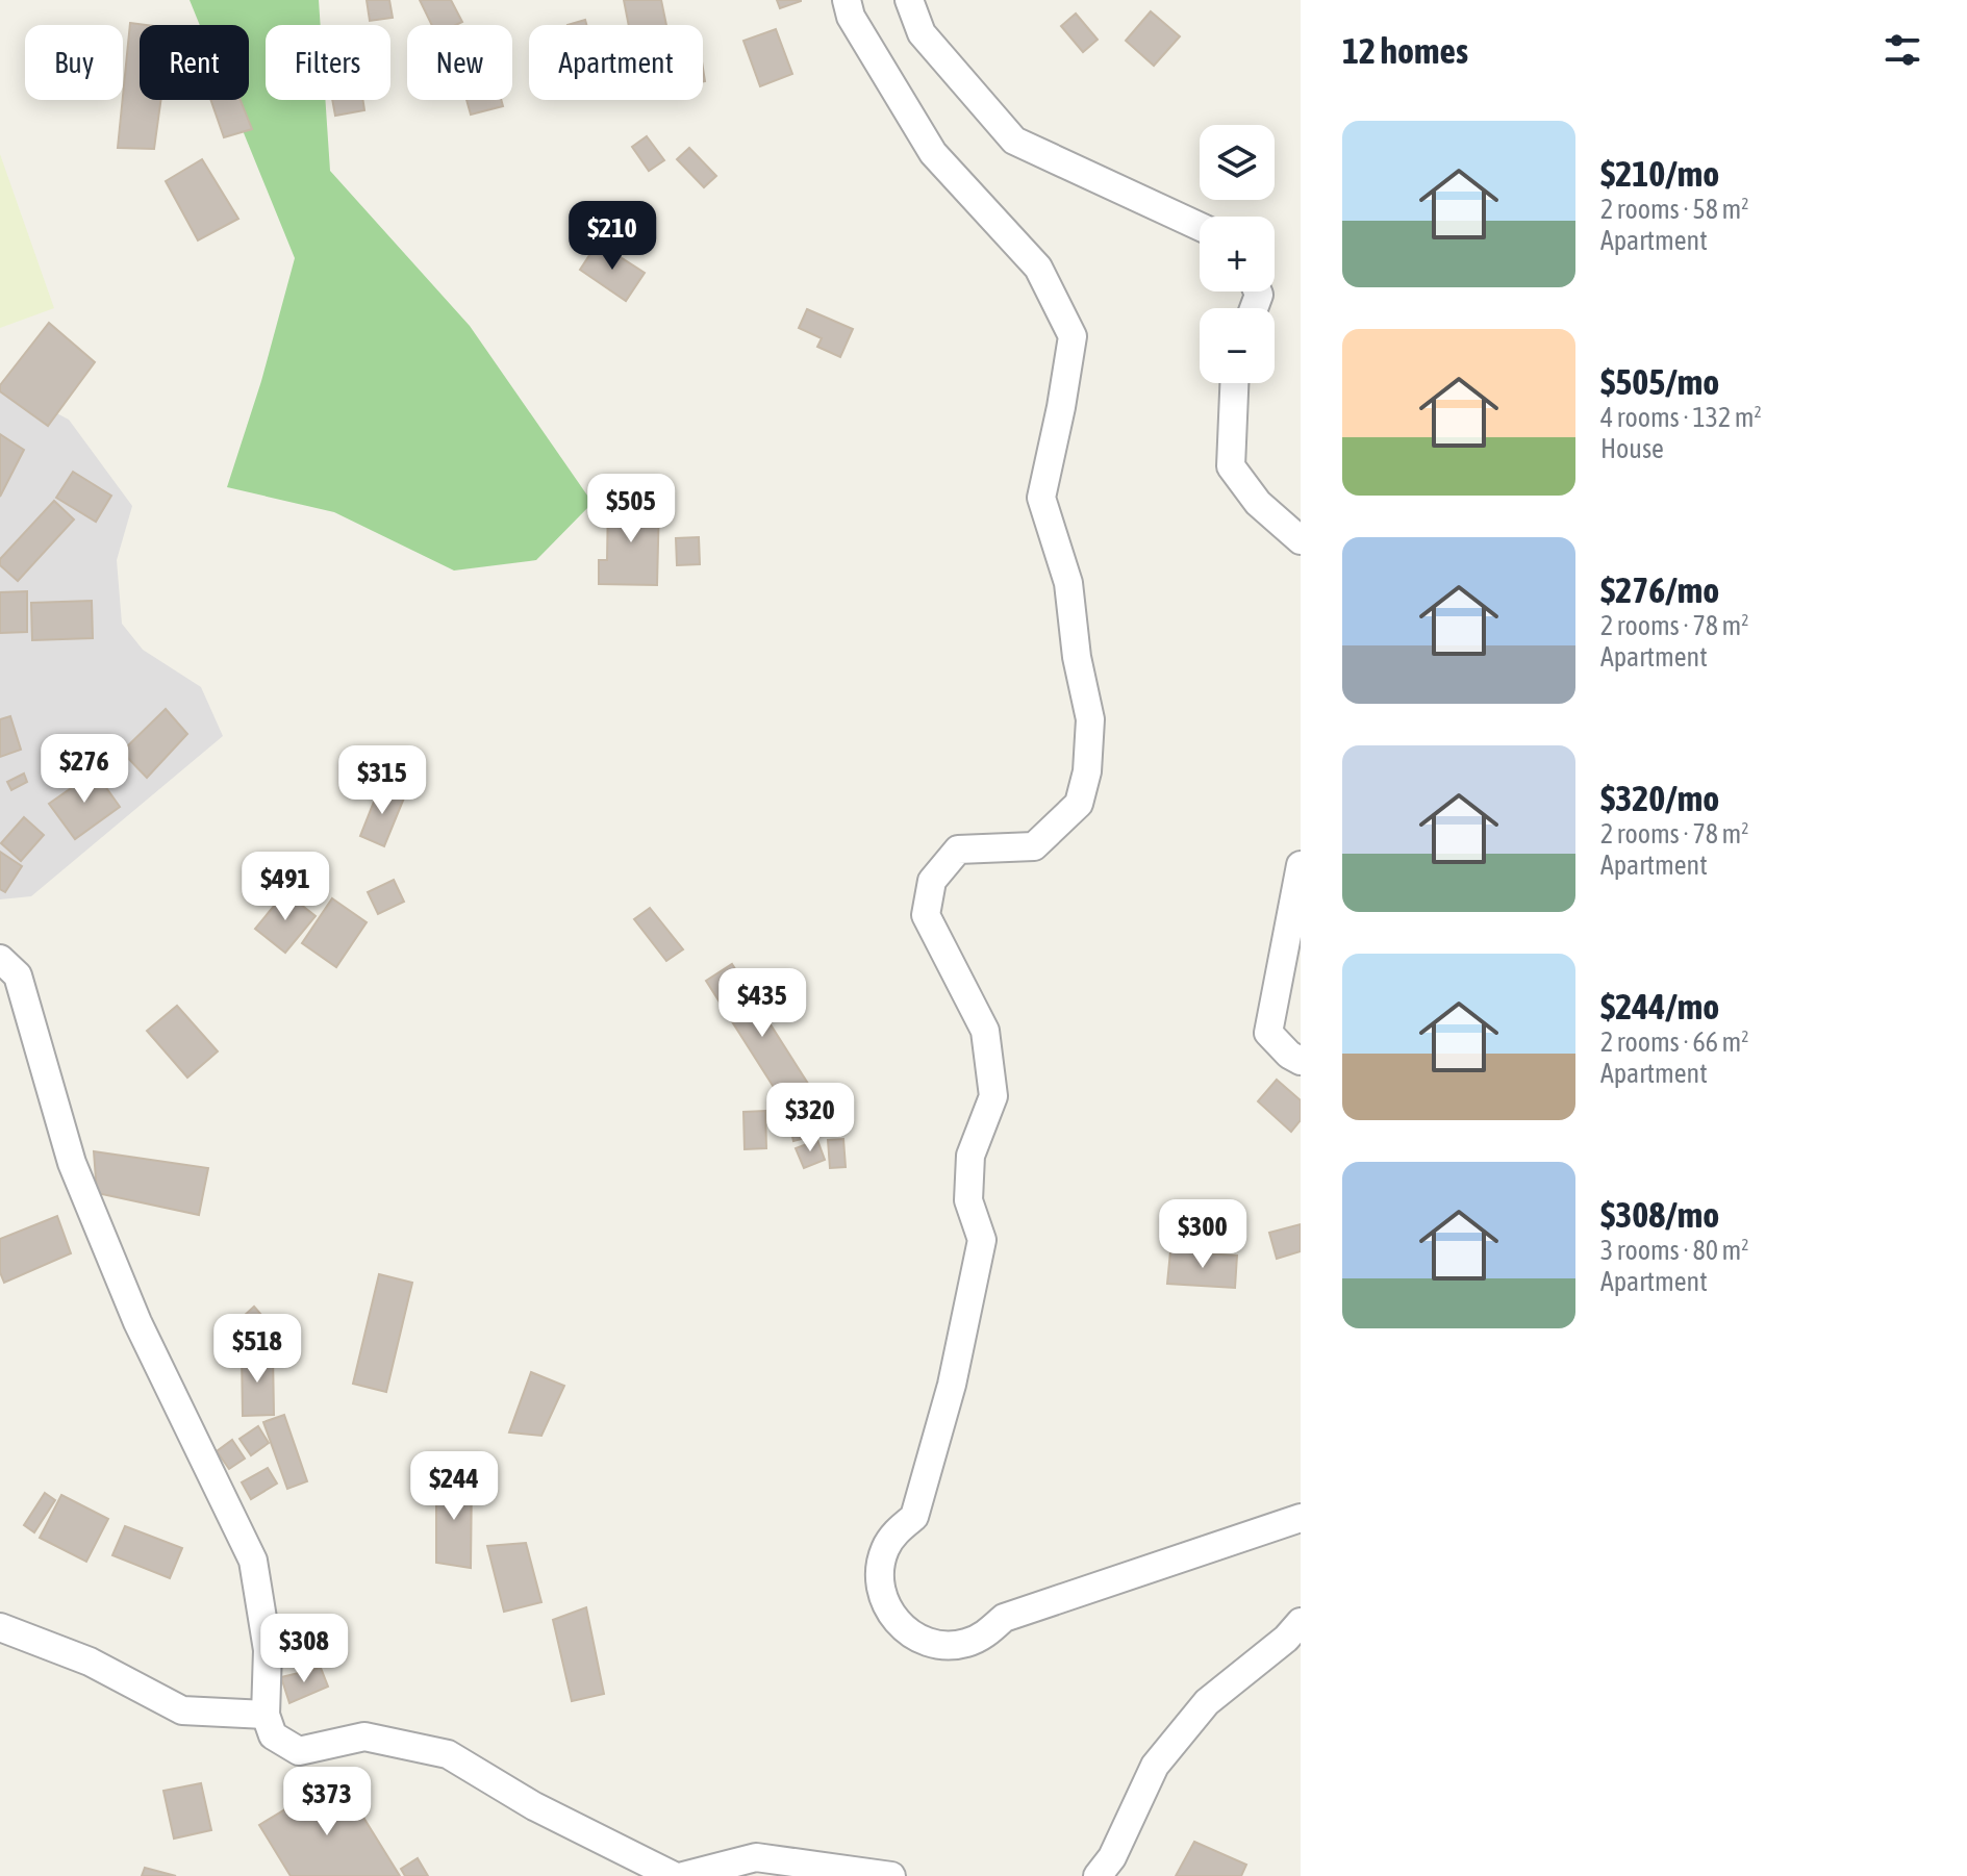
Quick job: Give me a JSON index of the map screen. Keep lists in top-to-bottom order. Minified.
{"page":{"heading":"12 homes","chip":["Buy","Rent","Filters","New","Apartment"],"list":[{"name":"$210/mo","note":"2 rooms · 58 m² · Apartment"},{"name":"$505/mo","note":"4 rooms · 132 m² · House"},{"name":"$276/mo","note":"2 rooms · 78 m² · Apartment"},{"name":"$320/mo","note":"2 rooms · 78 m² · Apartment"},{"name":"$244/mo","note":"2 rooms · 66 m² · Apartment"},{"name":"$308/mo","note":"3 rooms · 80 m² · Apartment"}],"map_buttons":["+","−"],"price":["$210","$505","$276","$315","$491","$435","$320","$300","$518","$244","$308","$373"]}}
